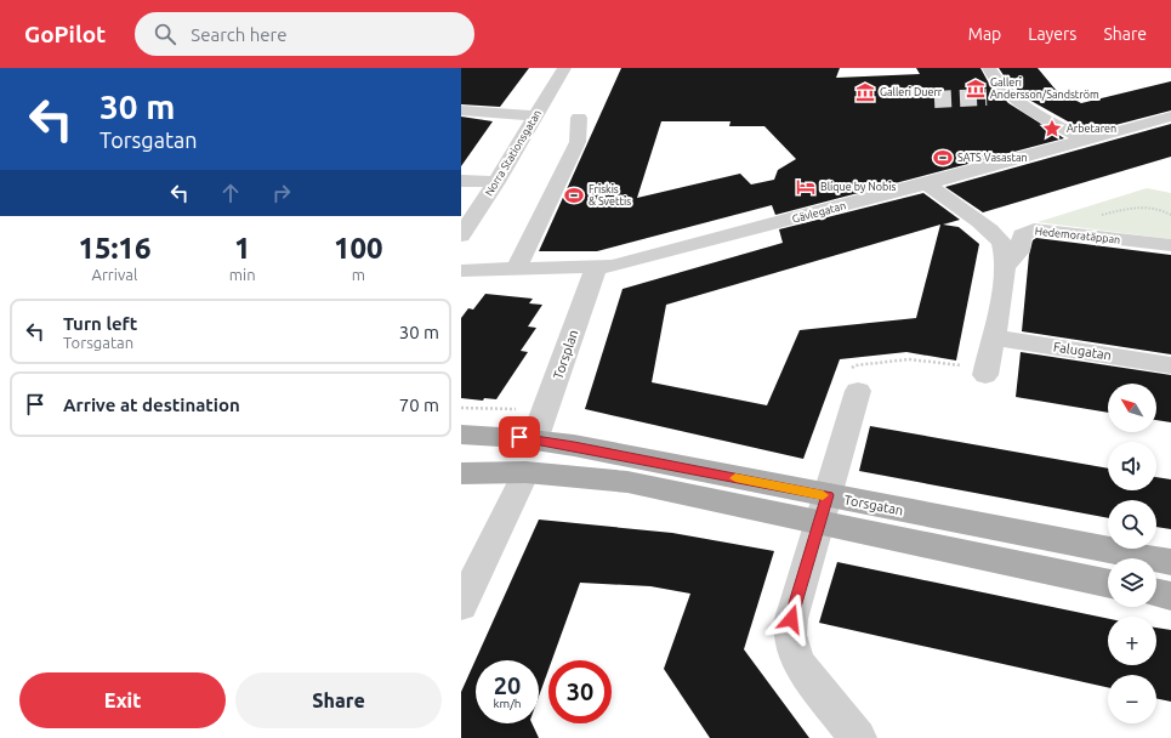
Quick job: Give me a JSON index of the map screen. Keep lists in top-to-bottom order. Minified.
{"streets":{"main road":["Torsgatan"],"street":["Norra Stationsgatan","Gävlegatan","Hedemoratäppan","Falugatan","Torsplan"]},"crossings":[["Gävlegatan","Torsplan"],["Torsplan","Torsgatan"]],"places":{"museum":["Galleri Andersson/Sandström","Galleri Duerr"],"place":["Arbetaren"],"sports":["SATS Vasastan","Friskis & Svettis"],"hotel":["Blique by Nobis"]},"north":"top left","page":{"header":"GoPilot","search":"Search here","nav":["Map","Layers","Share"],"turn":["30 m","Torsgatan"],"eta":["15:16","Arrival","1","min","100","m"],"list":[{"name":"Turn left","note":"Torsgatan","value":"30 m"},{"name":"Arrive at destination","value":"70 m"}],"map_buttons":["+","−"],"speed":"20 km/h","limit":"30","buttons":["Exit","Share"]}}
